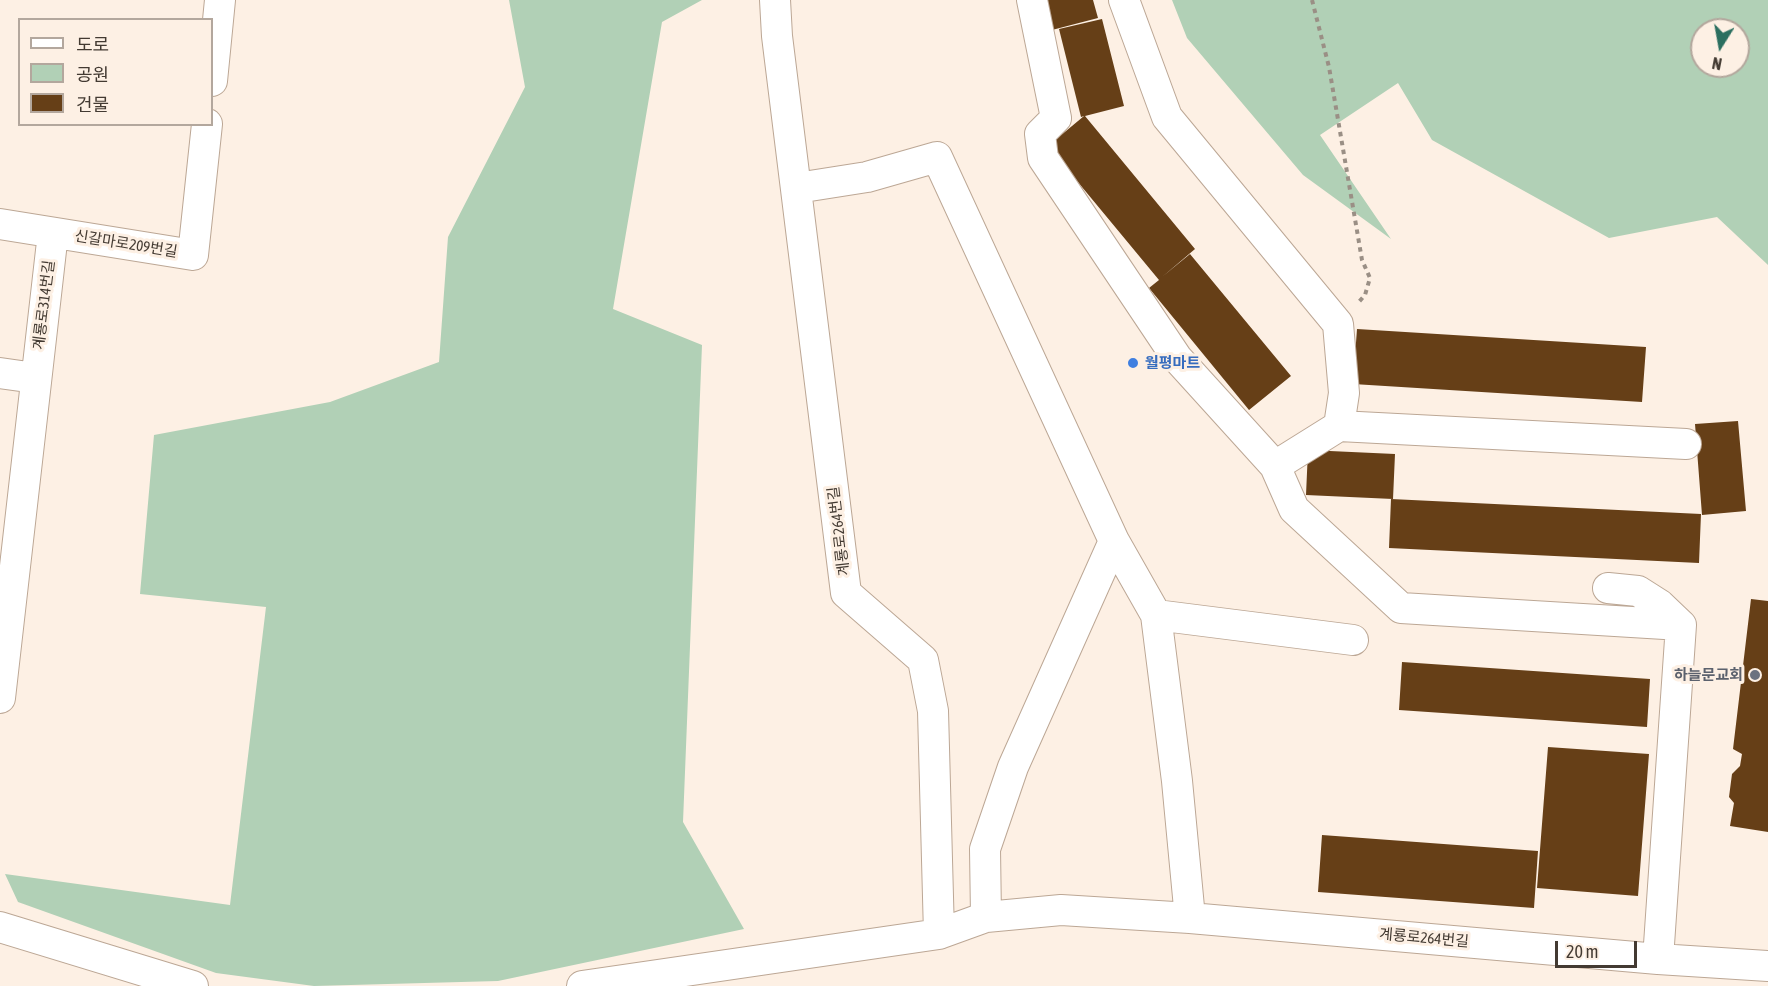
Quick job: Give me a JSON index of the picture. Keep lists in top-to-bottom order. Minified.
{"streets":{"street":["신갈마로209번길","계룡로314번길","계룡로264번길"]},"crossings":[["신갈마로209번길","계룡로314번길"]],"places":["월평마트","하늘문교회"],"legend":["도로","공원","건물"],"scale_bar":"20 m","north":"bottom"}
